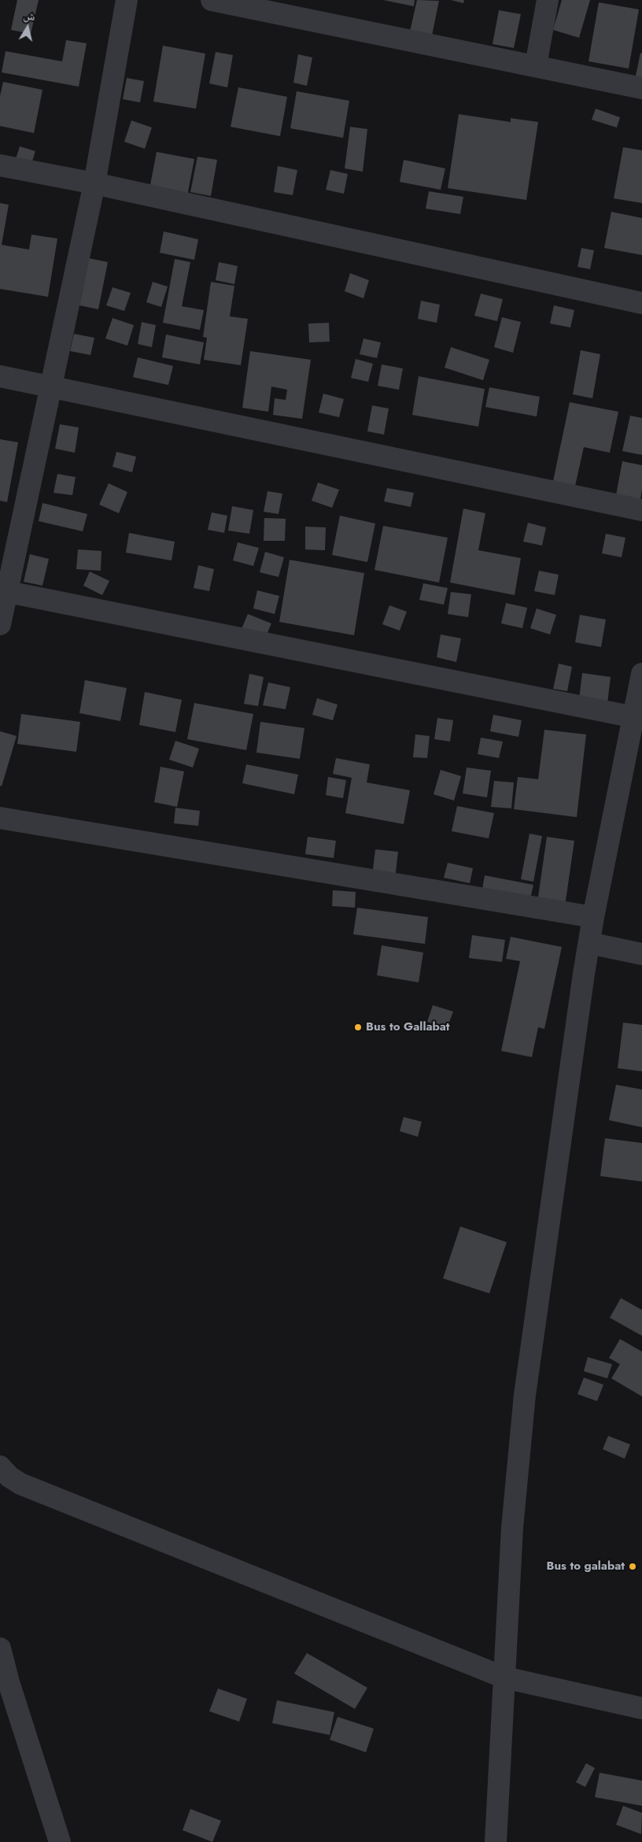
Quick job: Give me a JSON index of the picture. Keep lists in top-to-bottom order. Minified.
{"places":["Bus to Gallabat","Bus to galabat"],"north":"top"}
